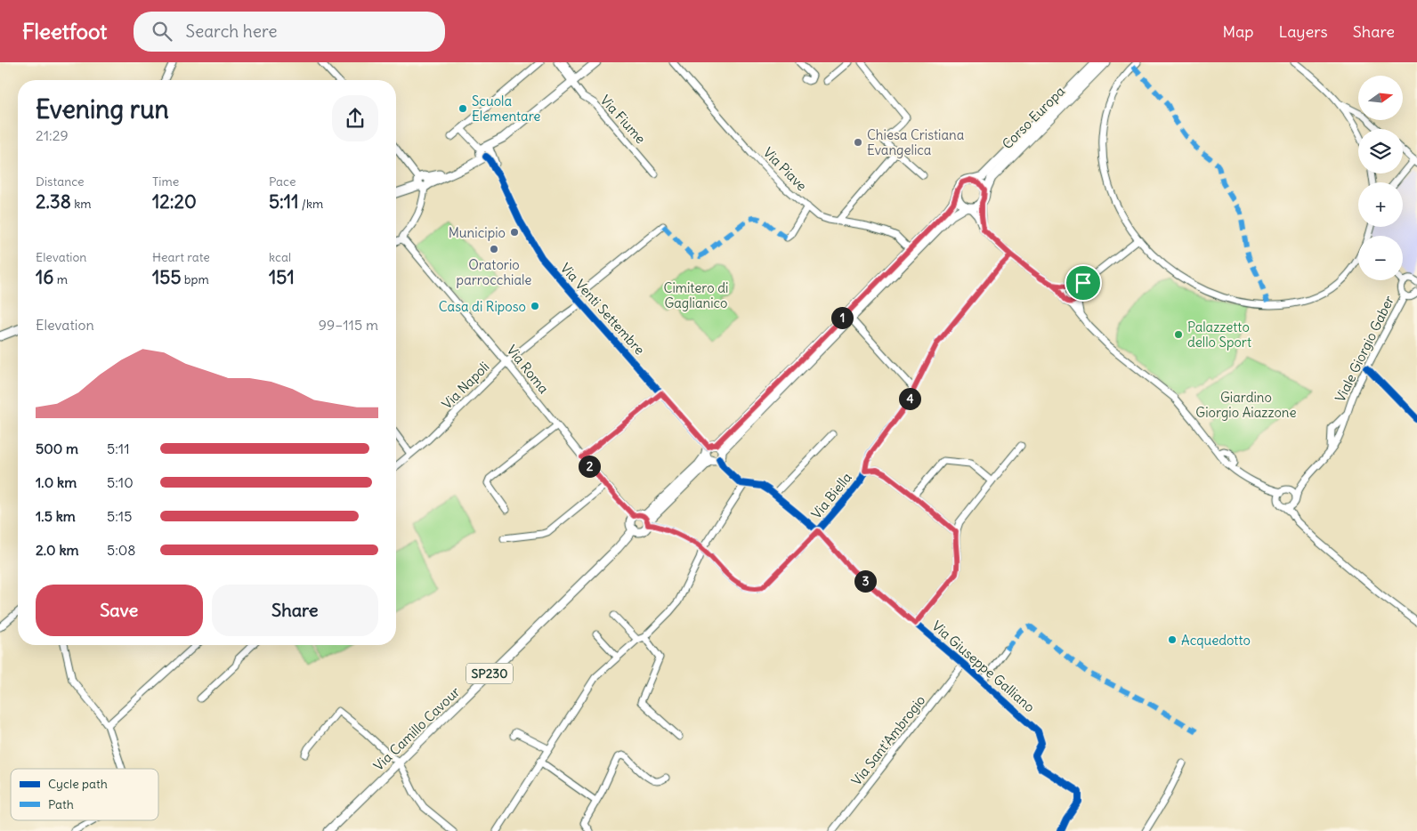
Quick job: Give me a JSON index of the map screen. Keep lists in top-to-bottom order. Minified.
{"streets":{"main road":["Corso Europa","SP230","Via Camillo Cavour"],"street":["Via Fiume","Via Piave","Via Venti Settembre","Viale Giorgio Gaber","Via Roma","Via Napoli","Via Biella","Via Giuseppe Galliano","Via Sant'Ambrogio"]},"crossings":[["Via Venti Settembre","Via Napoli"],["Via Venti Settembre","Via Giuseppe Galliano"],["Via Roma","Via Napoli"],["Via Roma","Via Camillo Cavour"],["Via Biella","Via Giuseppe Galliano"],["Via Giuseppe Galliano","Via Sant'Ambrogio"]],"parks":["Cimitero di Gaglianico","Giardino Giorgio Aiazzone"],"places":["Scuola Elementare","Chiesa Cristiana Evangelica","Municipio","Oratorio parrocchiale","Casa di Riposo","Palazzetto dello Sport","Acquedotto"],"legend":["Cycle path","Path"],"north":"right","page":{"header":"Fleetfoot","search":"Search here","nav":["Map","Layers","Share"],"map_buttons":["+","−"],"heading":["Evening run","21:29"],"stats":[["Distance","2.38 km"],["Time","12:20"],["Pace","5:11 /km"],["Elevation","16 m"],["Heart rate","155 bpm"],["kcal","151"]],"pins":["1","4","2","3"],"chart":["Elevation","99–115 m"],"list":[{"name":"500 m","note":"5:11"},{"name":"1.0 km","note":"5:10"},{"name":"1.5 km","note":"5:15"},{"name":"2.0 km","note":"5:08"}],"buttons":["Save","Share"]}}
